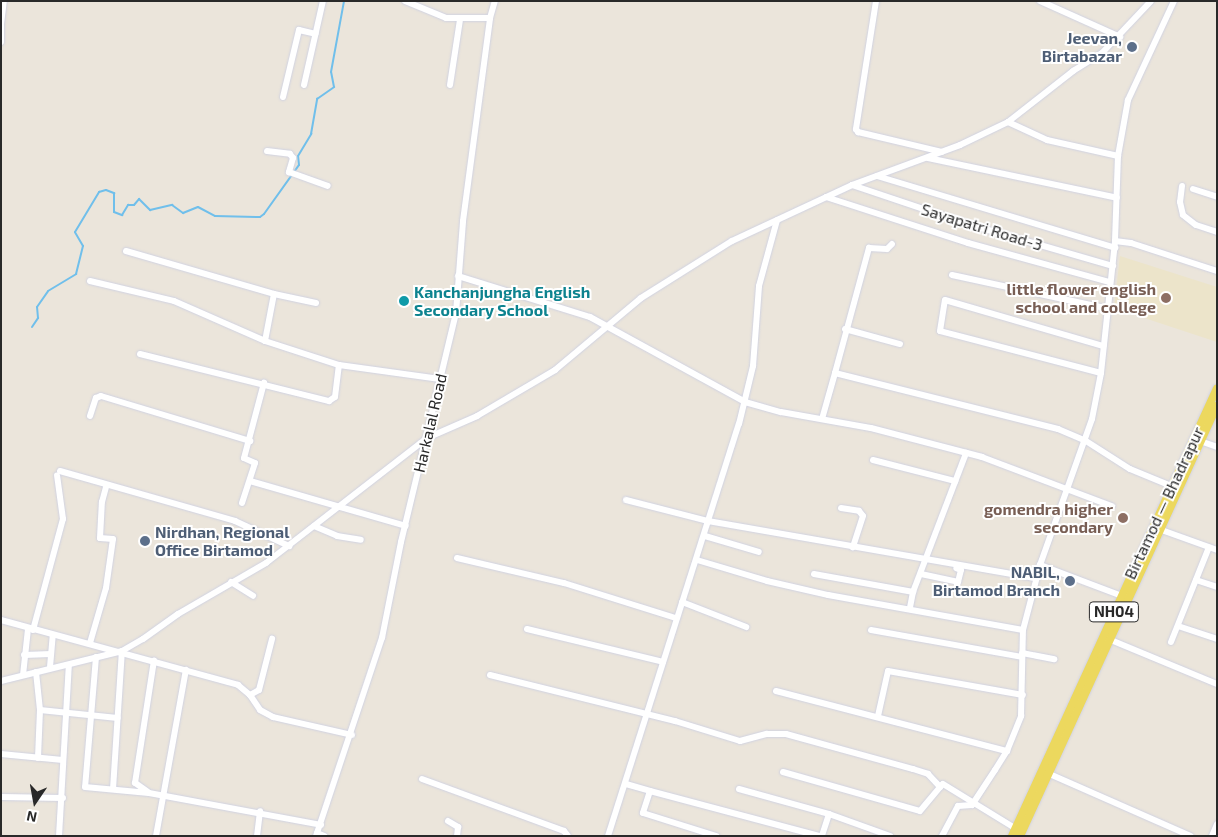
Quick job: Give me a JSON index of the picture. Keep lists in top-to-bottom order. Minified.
{"streets":{"main road":["Birtamod — Bhadrapur","NH04"],"street":["Sayapatri Road-3","Harkalal Road"]},"places":["Jeevan, Birtabazar","little flower english school and college","Kanchanjungha English Secondary School","gomendra higher secondary","Nirdhan, Regional Office Birtamod","NABIL, Birtamod Branch"],"north":"bottom"}
